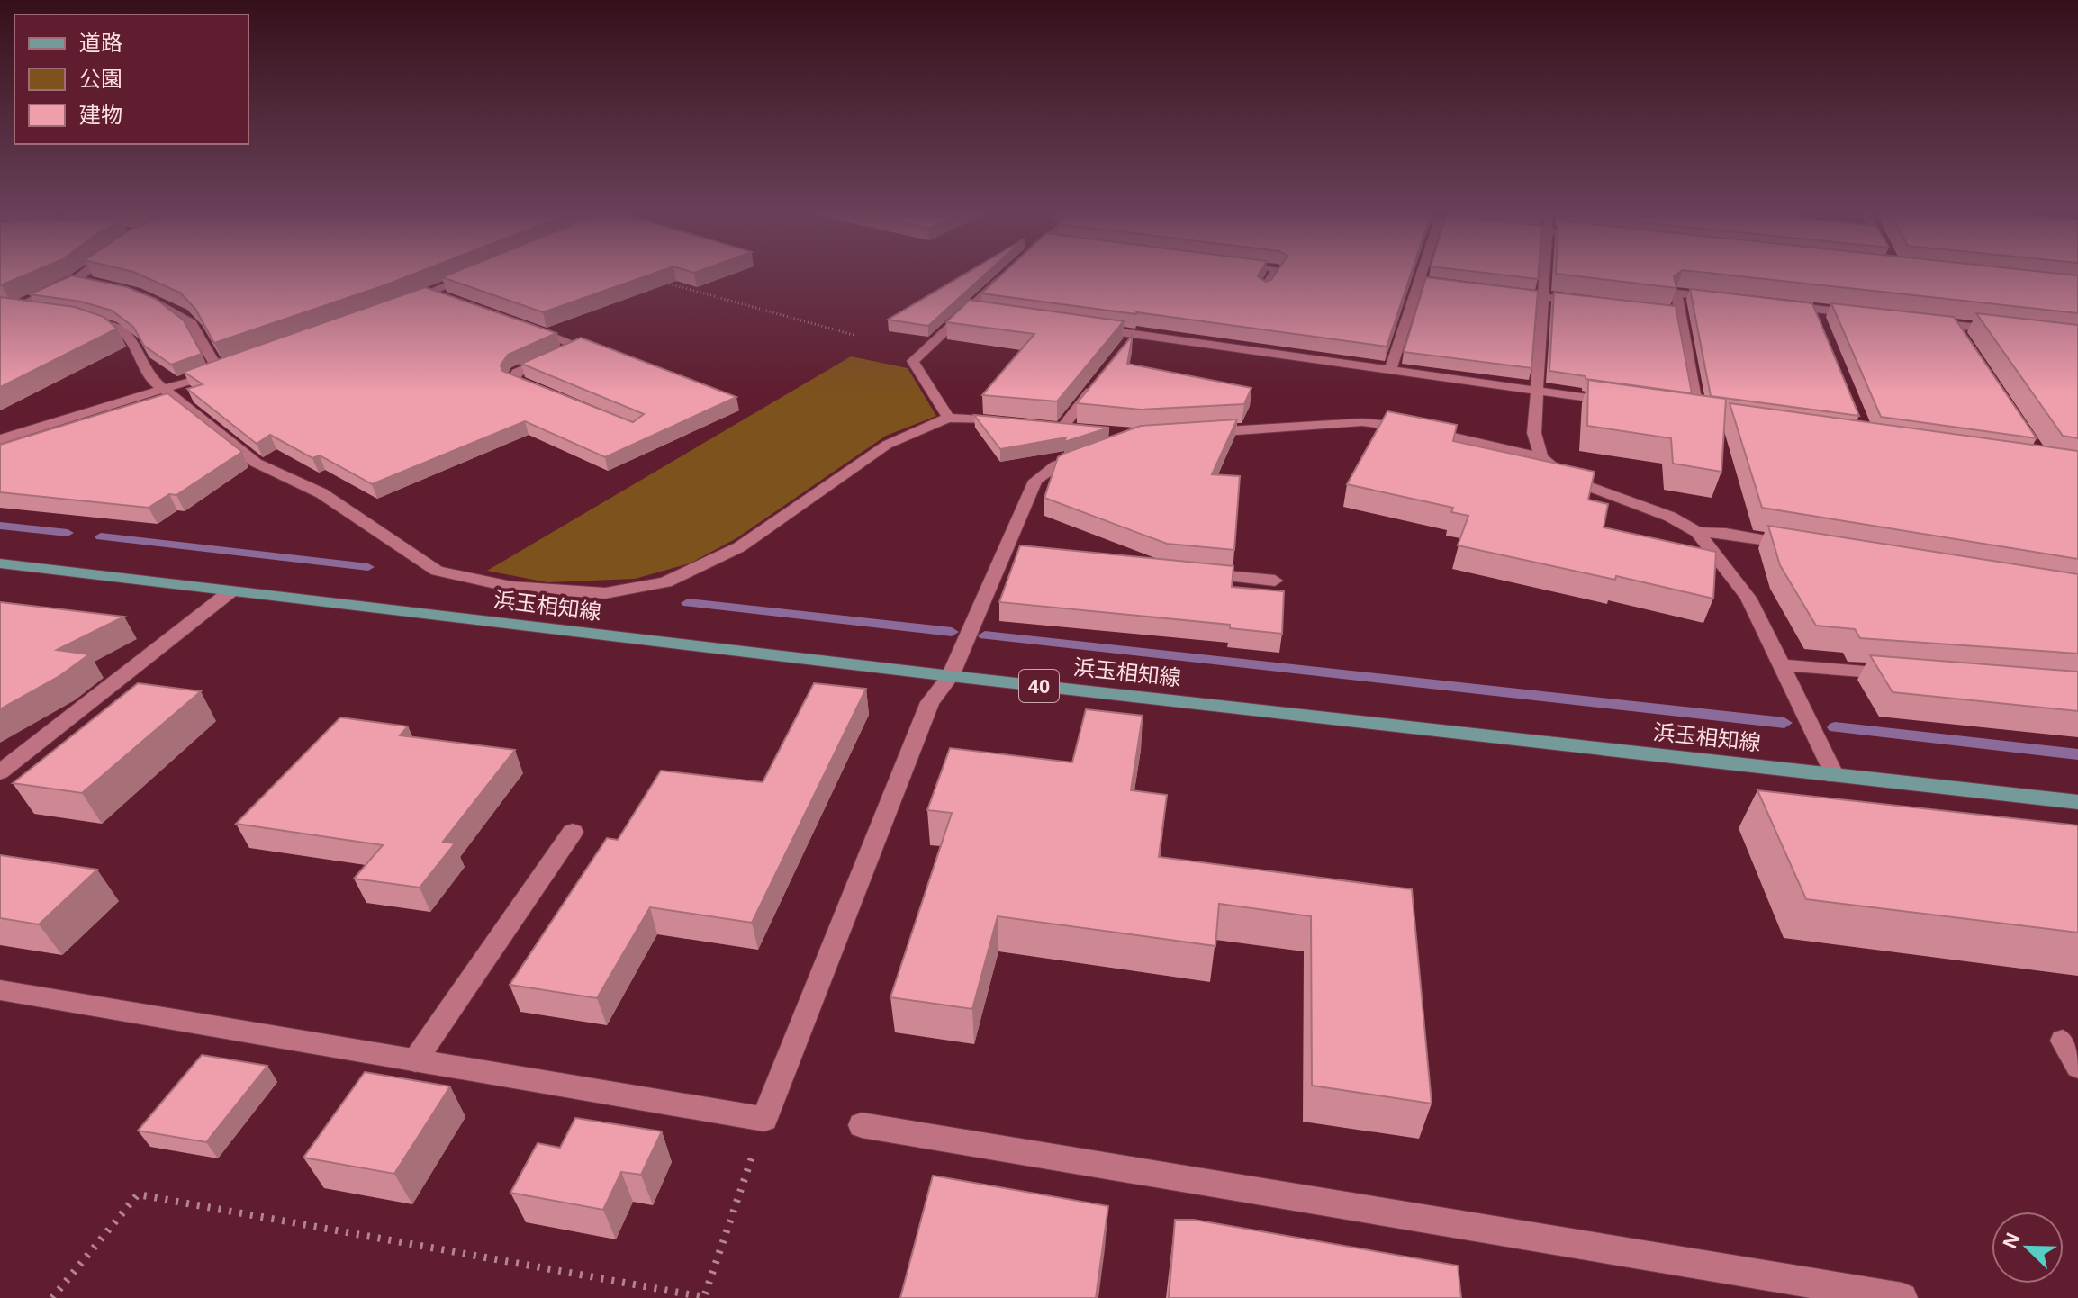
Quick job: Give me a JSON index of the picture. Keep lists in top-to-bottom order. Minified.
{"streets":{"main road":["浜玉相知線","40"]},"legend":["道路","公園","建物"],"north":"top left"}
